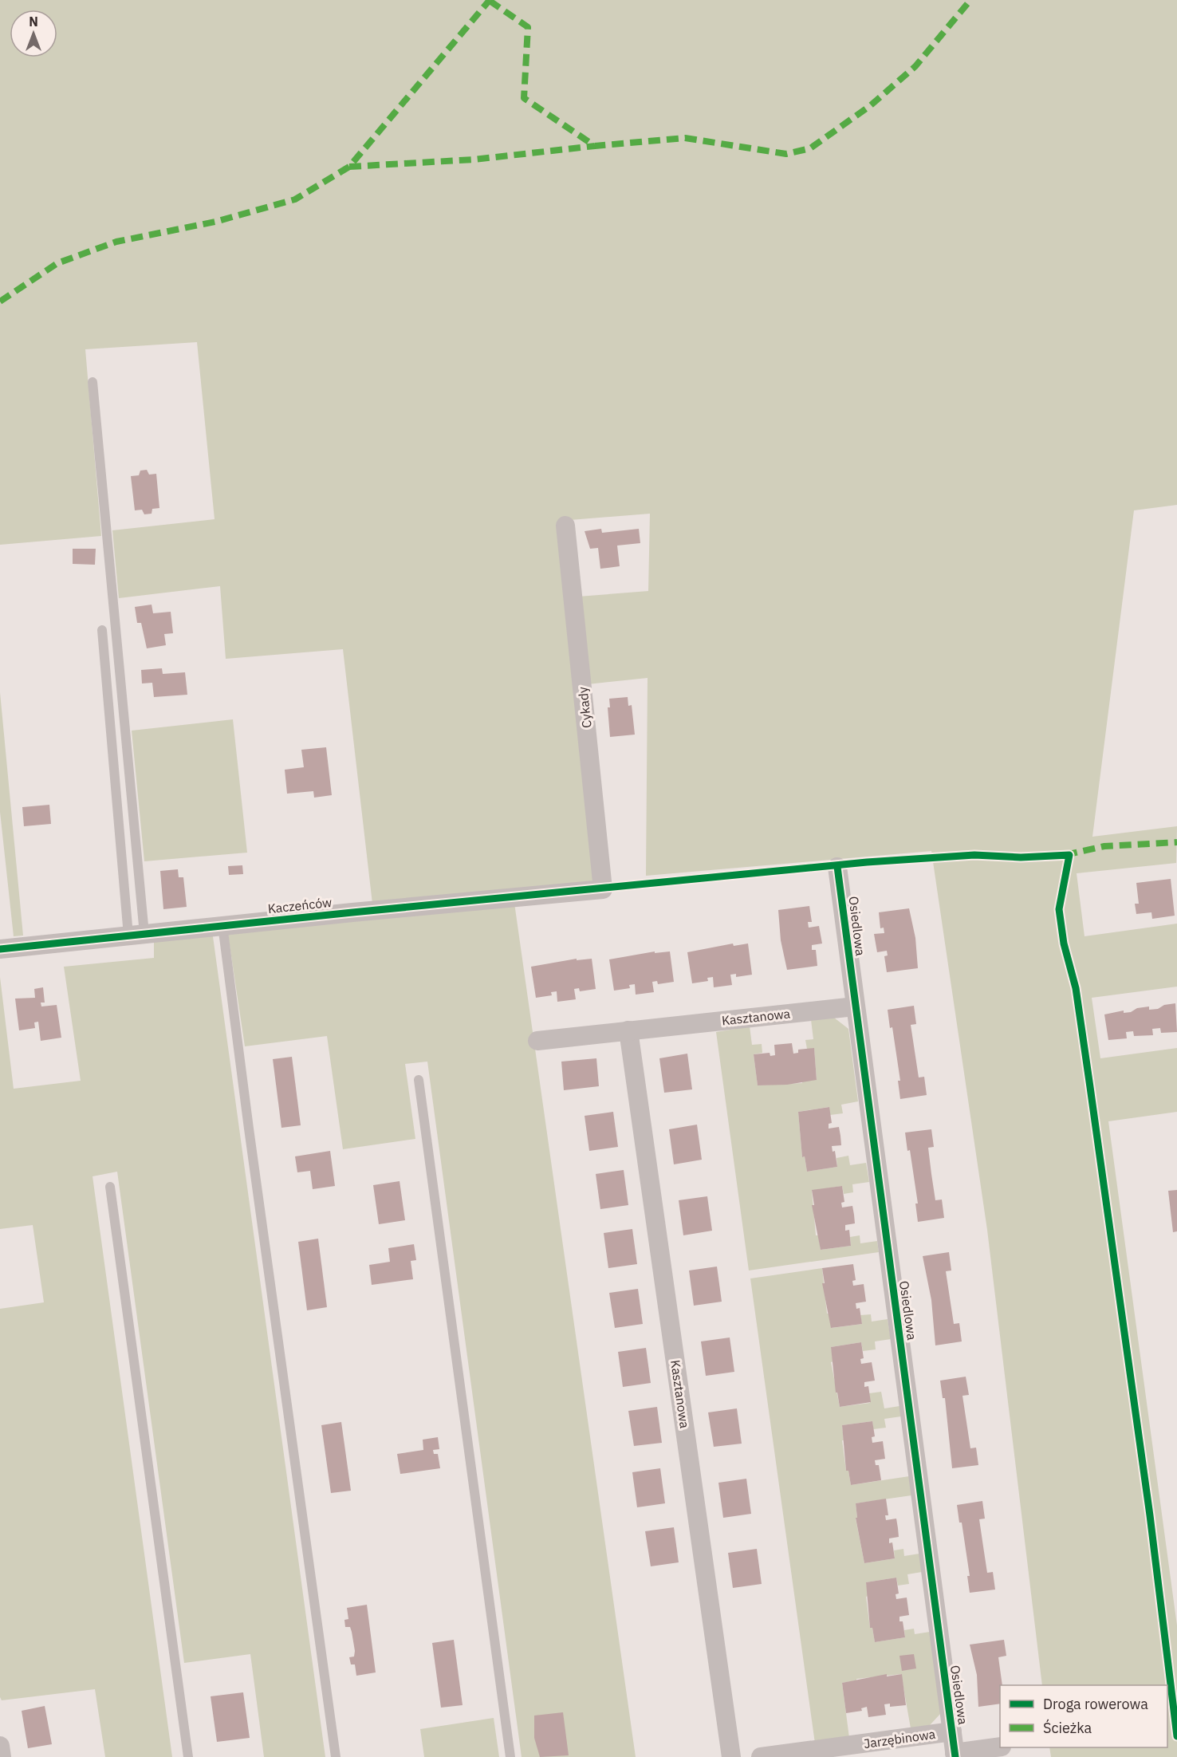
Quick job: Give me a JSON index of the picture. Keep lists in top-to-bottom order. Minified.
{"streets":{"street":["Cykady","Kaczeńców","Osiedlowa","Kasztanowa","Jarzębinowa"]},"crossings":[["Cykady","Kaczeńców"],["Osiedlowa","Kasztanowa"],["Osiedlowa","Jarzębinowa"]],"legend":["Droga rowerowa","Ścieżka"],"north":"top"}
